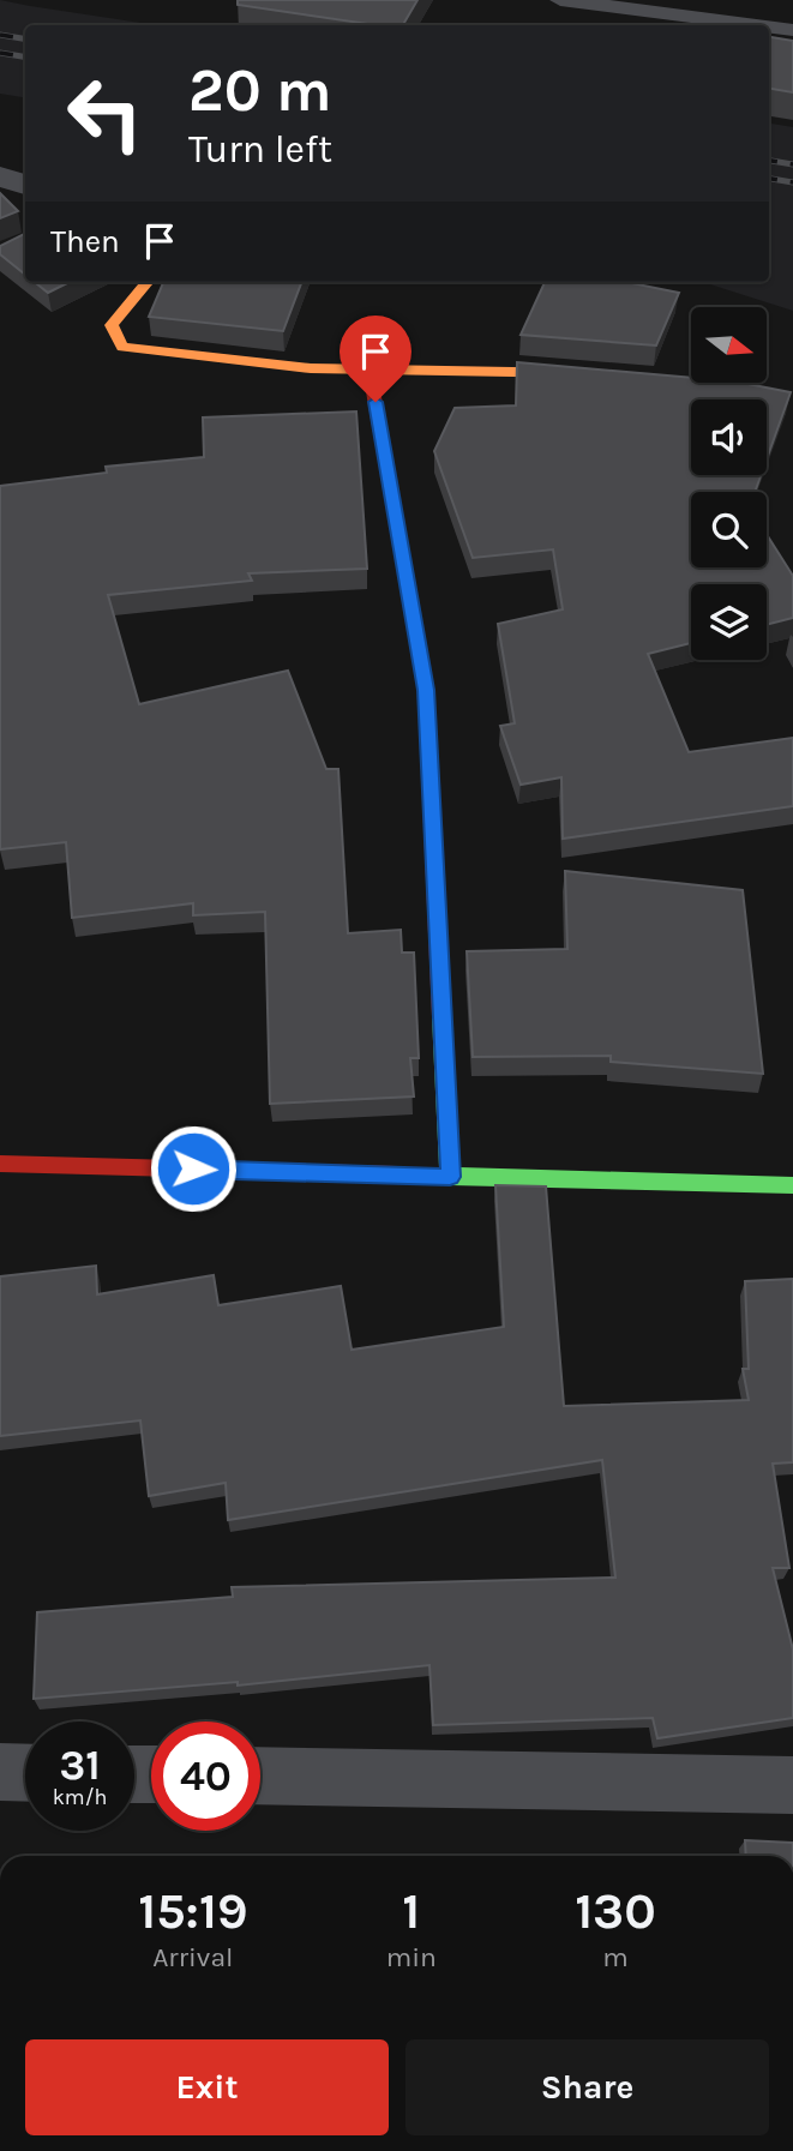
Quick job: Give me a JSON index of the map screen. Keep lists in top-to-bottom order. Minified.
{"north":"right","page":{"turn":["20 m","Turn left"],"then":"Then","speed":"31 km/h","limit":"40","eta":["15:19","Arrival","1","min","130","m"],"buttons":["Exit","Share"]}}
